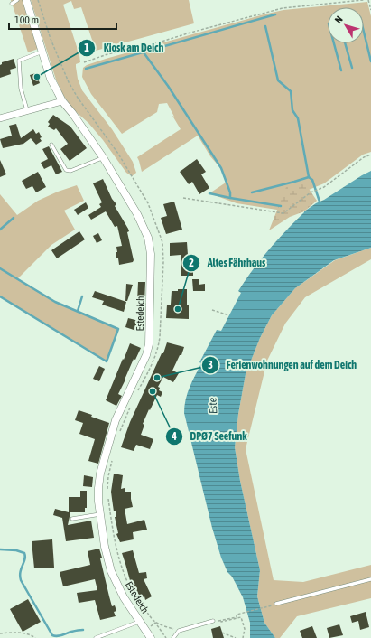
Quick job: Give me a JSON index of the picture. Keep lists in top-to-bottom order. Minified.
{"streets":{"street":["Estedeich"]},"water":["Este"],"places":["Kiosk am Deich","Altes Fährhaus","Ferienwohnungen auf dem Deich","DPØ7 Seefunk"],"scale_bar":"100 m","north":"top left"}
